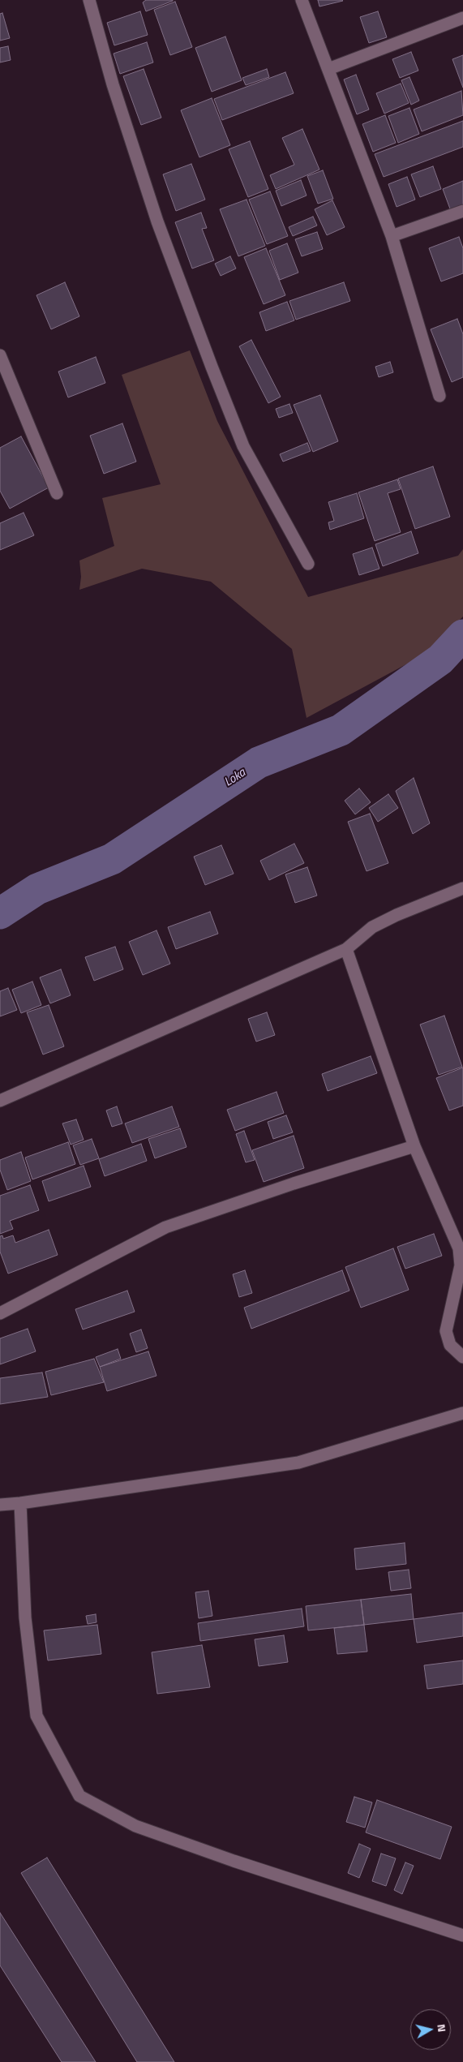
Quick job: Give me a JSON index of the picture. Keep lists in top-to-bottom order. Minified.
{"water":["Loka"],"north":"right"}
